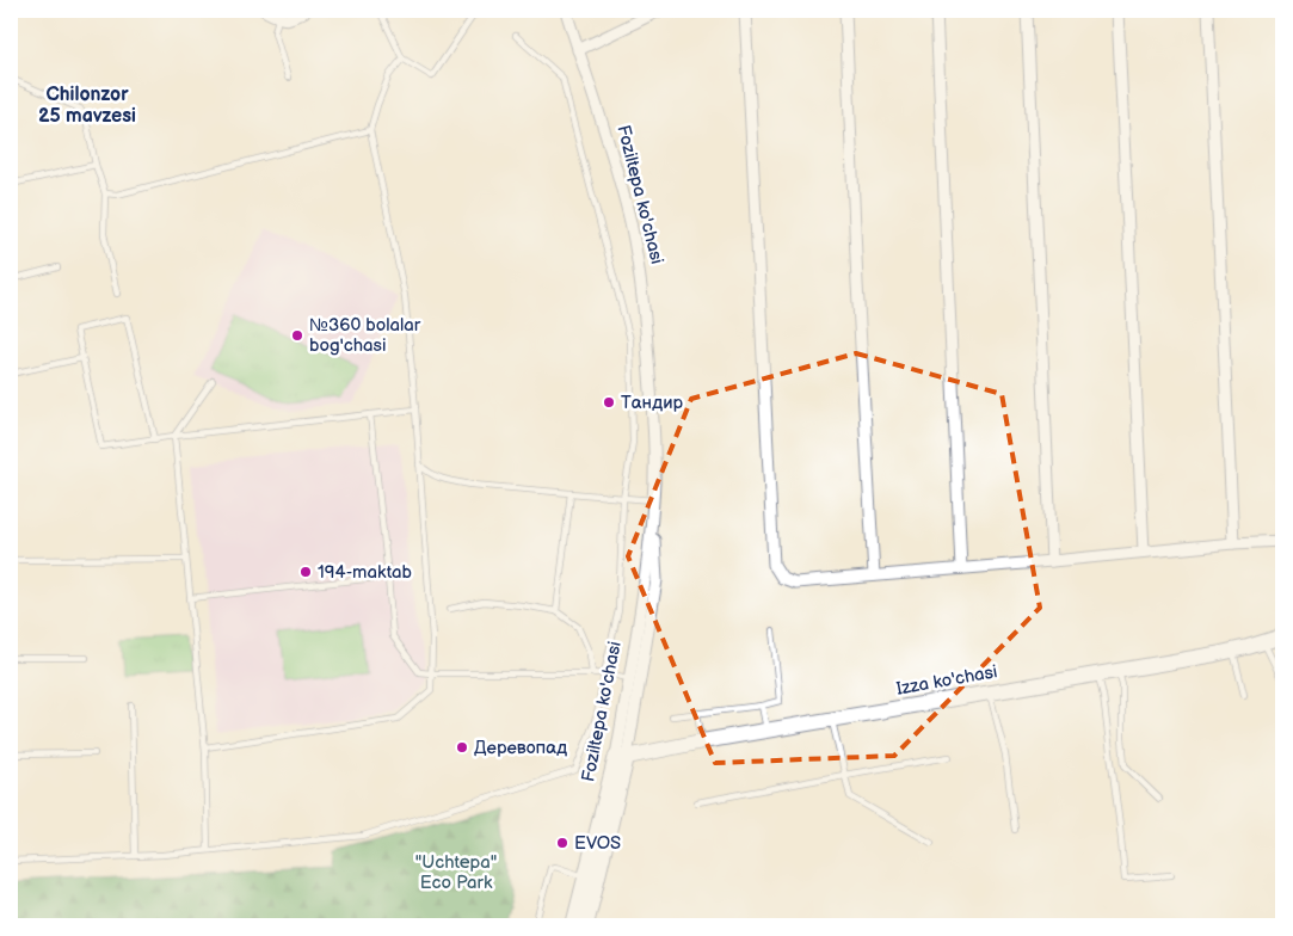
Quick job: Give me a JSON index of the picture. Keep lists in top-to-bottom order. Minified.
{"streets":{"main road":["Foziltepa ko'chasi","Izza ko'chasi"]},"crossings":[["Foziltepa ko'chasi","Izza ko'chasi"]],"districts":["Chilonzor 25 mavzesi"],"parks":["\"Uchtepa\" Eco Park"],"places":["№360 bolalar bog'chasi","Тандир","194-maktab","Деревопад","EVOS"]}
